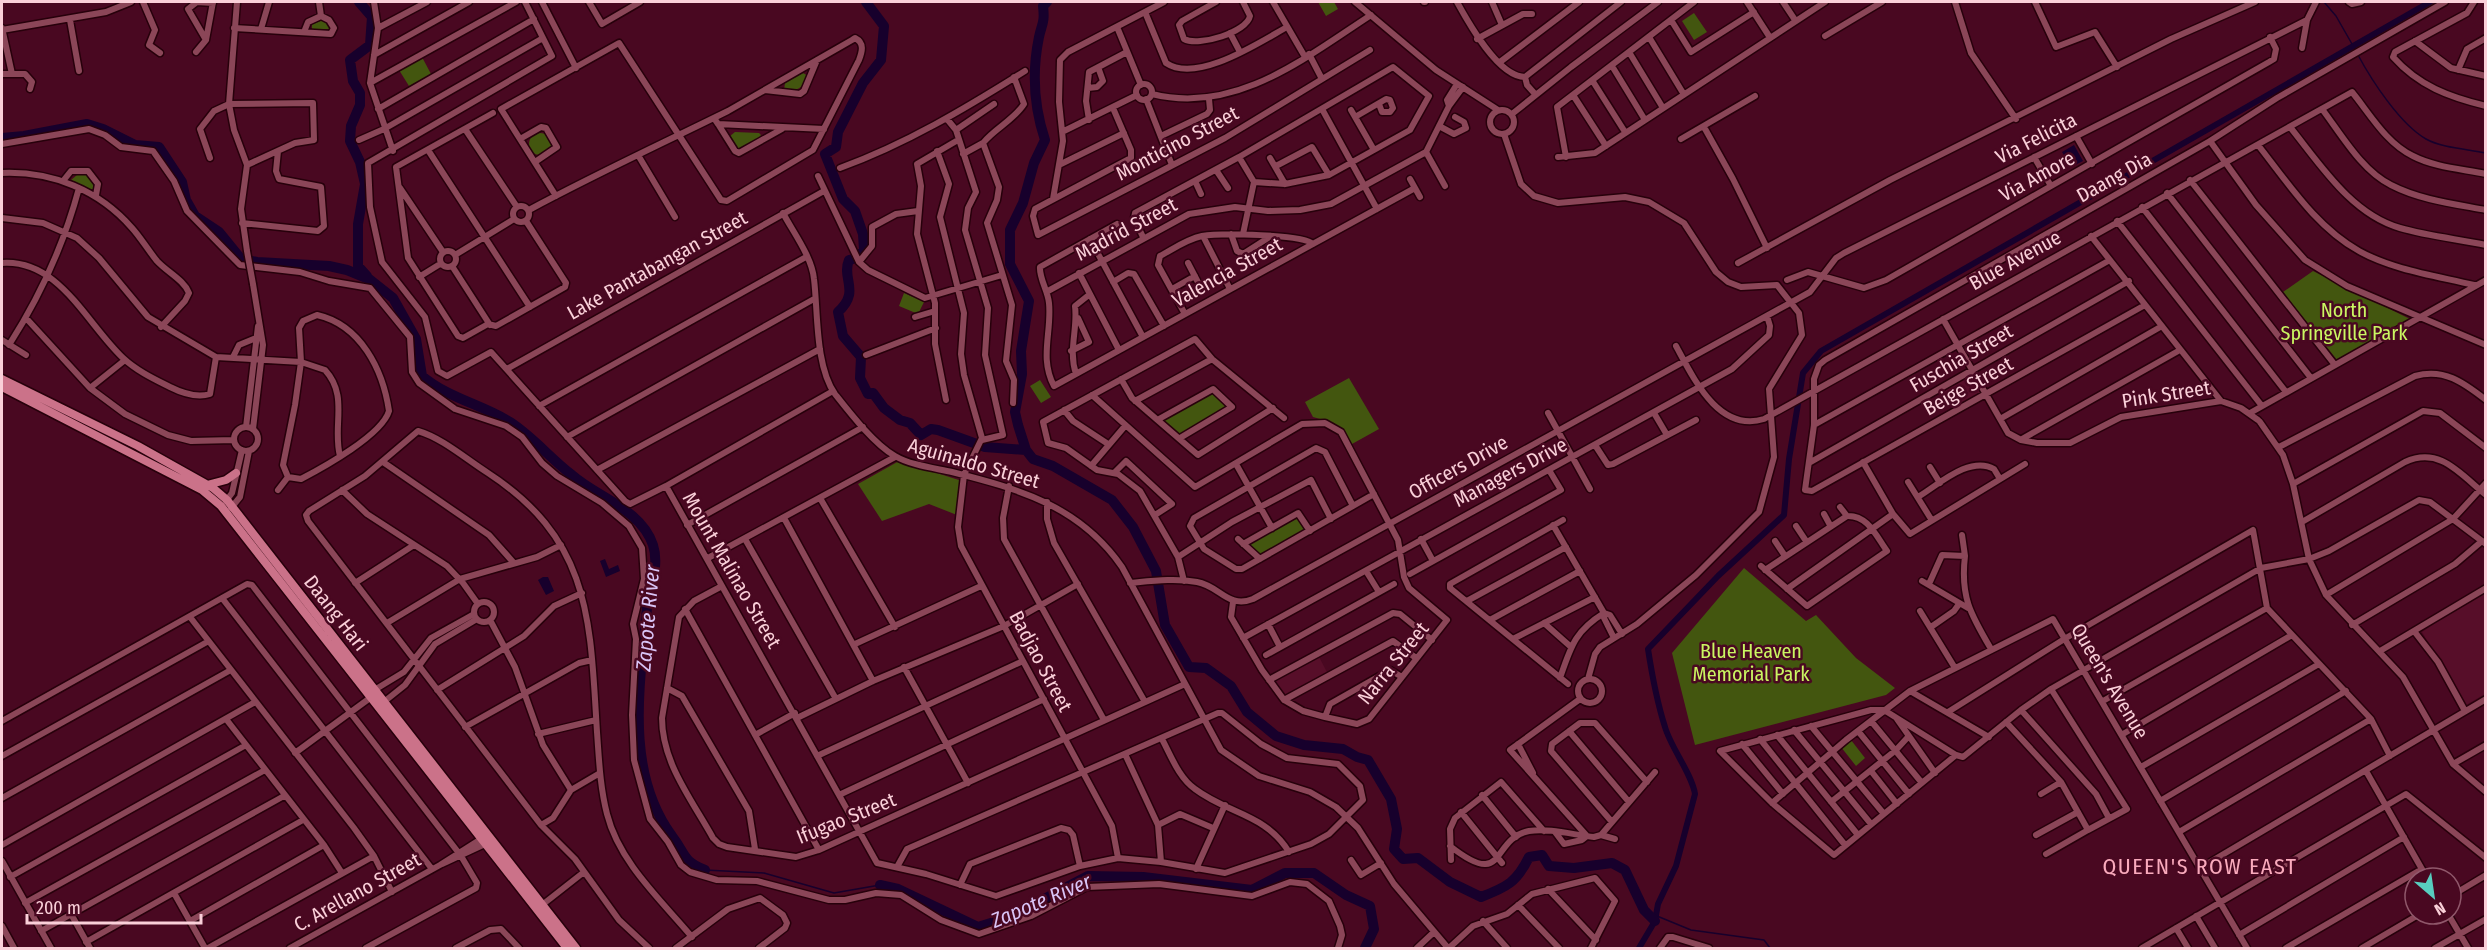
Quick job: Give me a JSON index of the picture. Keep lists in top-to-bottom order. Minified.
{"streets":{"main road":["Daang Hari"],"street":["Via Felicita","Monticino Street","Via Amore","Daang Dia","Madrid Street","Blue Avenue","Lake Pantabangan Street","Valencia Street","Fuschia Street","Beige Street","Pink Street","Aguinaldo Street","Officers Drive","Managers Drive","Mount Malinao Street","Badjao Street","Narra Street","Queen's Avenue","Ifugao Street","C. Arellano Street"]},"crossings":[["Via Felicita","Via Amore"],["Via Felicita","Officers Drive"],["Daang Dia","Blue Avenue"],["Madrid Street","Valencia Street"],["Blue Avenue","Managers Drive"],["Lake Pantabangan Street","Aguinaldo Street"],["Lake Pantabangan Street","Mount Malinao Street"],["Fuschia Street","Beige Street"],["Aguinaldo Street","Mount Malinao Street"],["Aguinaldo Street","Badjao Street"],["Aguinaldo Street","Ifugao Street"],["Officers Drive","Managers Drive"],["Officers Drive","Narra Street"],["Managers Drive","Narra Street"],["Mount Malinao Street","Badjao Street"],["Mount Malinao Street","Ifugao Street"],["Daang Hari","C. Arellano Street"],["Badjao Street","Ifugao Street"]],"districts":["QUEEN'S ROW EAST"],"water":["Zapote River"],"parks":["North Springville Park","Blue Heaven Memorial Park"],"scale_bar":"200 m","north":"bottom right"}
